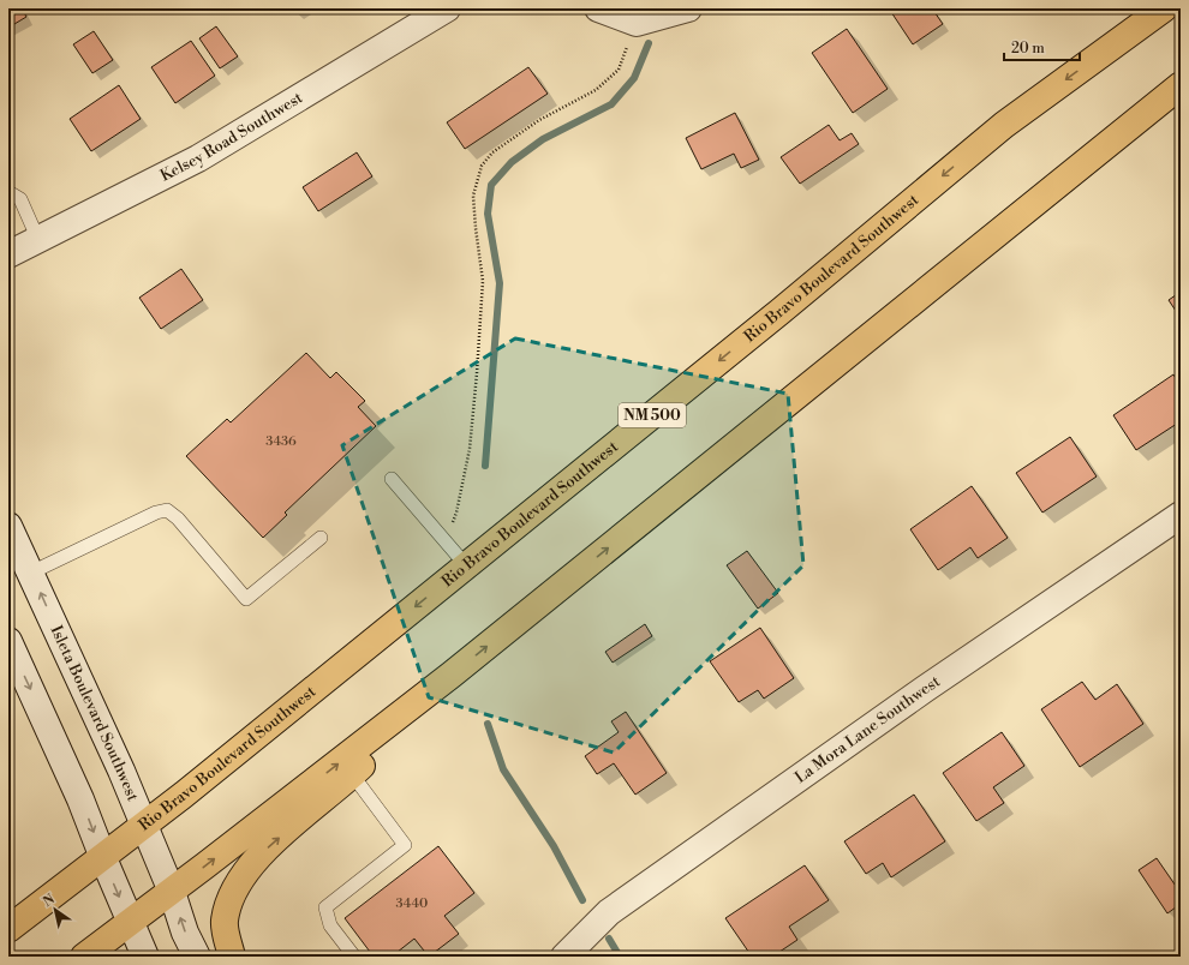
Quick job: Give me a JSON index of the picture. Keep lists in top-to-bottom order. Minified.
{"streets":{"main road":["Rio Bravo Boulevard Southwest","NM 500"],"street":["Kelsey Road Southwest","Isleta Boulevard Southwest","La Mora Lane Southwest"]},"crossings":[["Rio Bravo Boulevard Southwest","Isleta Boulevard Southwest"]],"house_numbers":["3436","3440"],"scale_bar":"20 m","north":"top left"}
